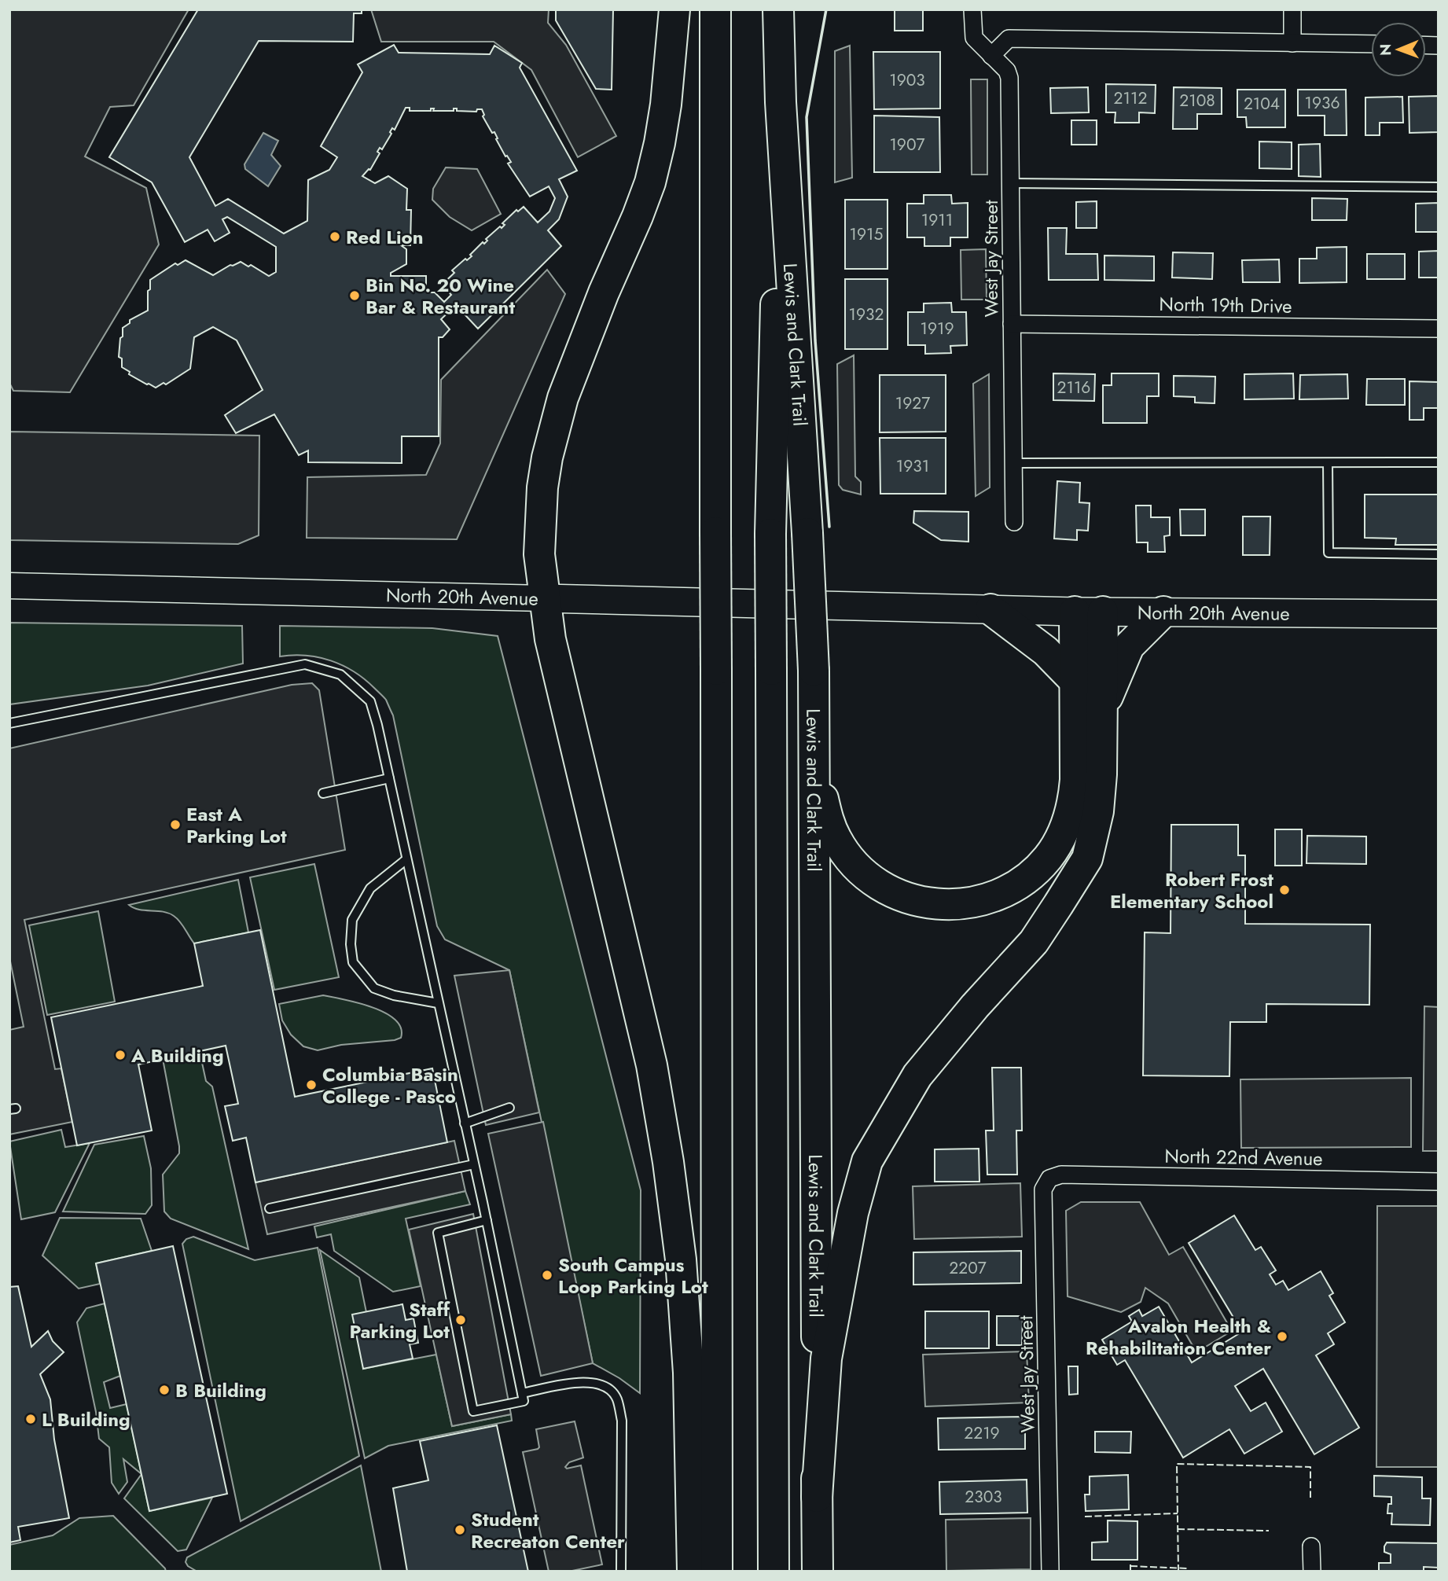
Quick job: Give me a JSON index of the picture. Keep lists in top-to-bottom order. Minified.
{"streets":{"highway":["Lewis and Clark Trail"],"main road":["North 20th Avenue"],"street":["West Jay Street","North 19th Drive","North 22nd Avenue"]},"crossings":[["West Jay Street","North 19th Drive"],["West Jay Street","North 22nd Avenue"]],"places":["Red Lion","Bin No. 20 Wine Bar & Restaurant","East A Parking Lot","Robert Frost Elementary School","A Building","Columbia Basin College - Pasco","South Campus Loop Parking Lot","Staff Parking Lot","Avalon Health & Rehabilitation Center","B Building","L Building","Student Recreaton Center"],"house_numbers":["1903","2112","2108","1936","2104","1907","1911","1915","1932","1919","2116","1927","1931","2207","2219","2303"],"north":"left"}
